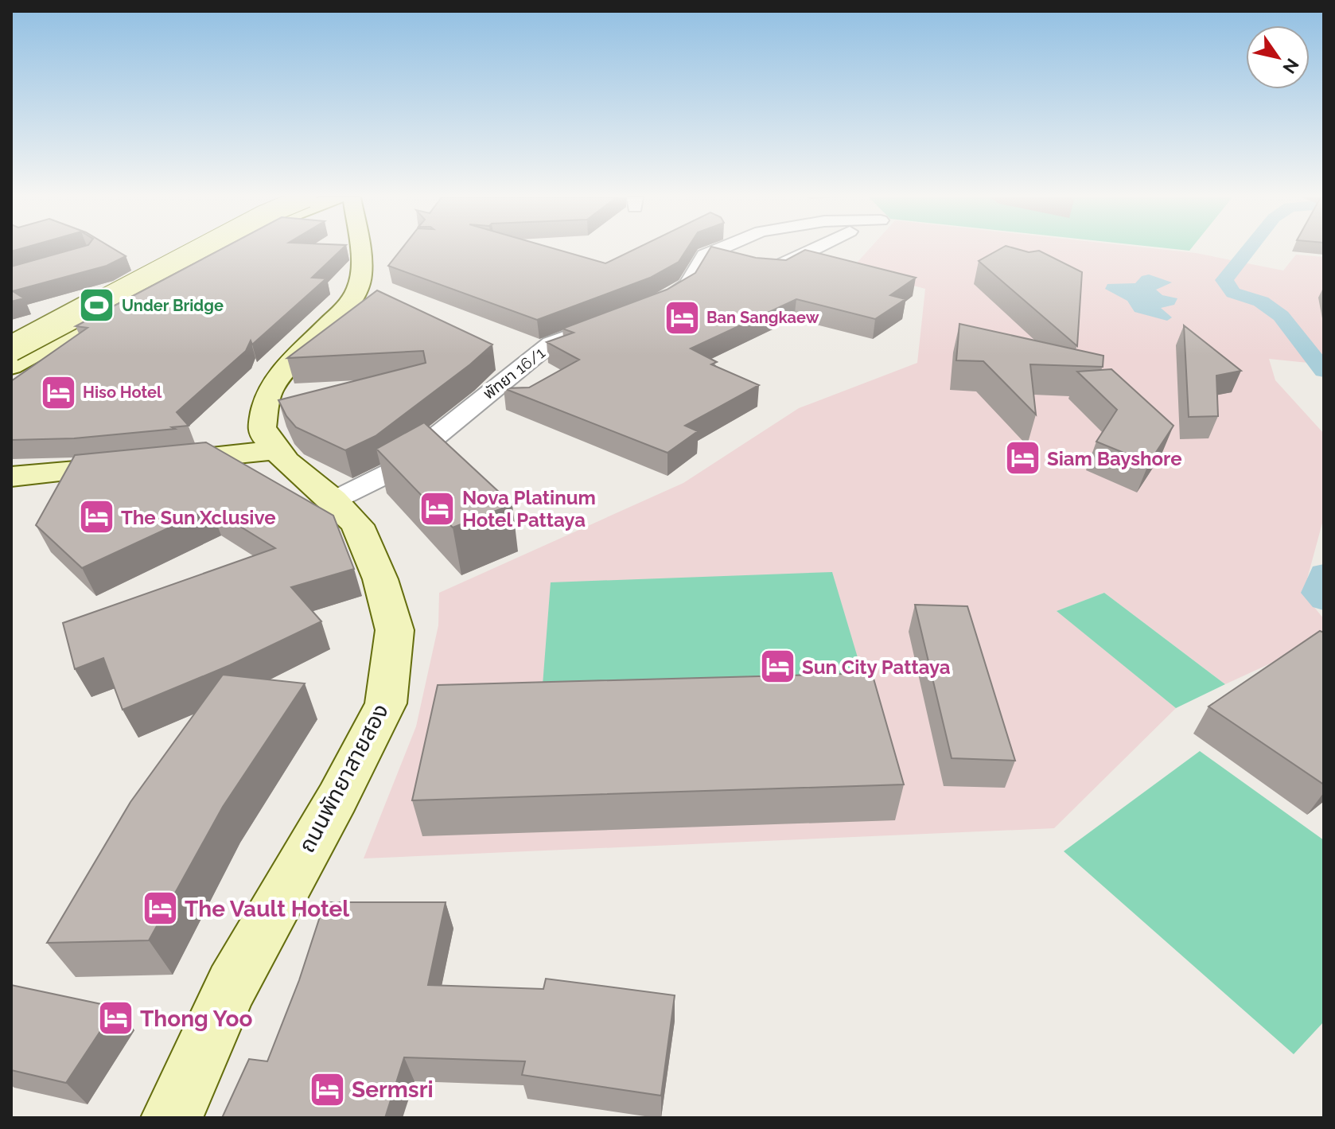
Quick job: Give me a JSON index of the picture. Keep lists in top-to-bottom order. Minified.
{"streets":{"main road":["ถนนพัทยาสายสอง"],"street":["พัทยา 16/1"]},"crossings":[["พัทยา 16/1","ถนนพัทยาสายสอง"]],"places":{"sports":["Under Bridge"],"hotel":["Ban Sangkaew","Hiso Hotel","Siam Bayshore","Nova Platinum Hotel Pattaya","The Sun Xclusive","Sun City Pattaya","The Vault Hotel","Thong Yoo","Sermsri"]},"north":"bottom right"}
